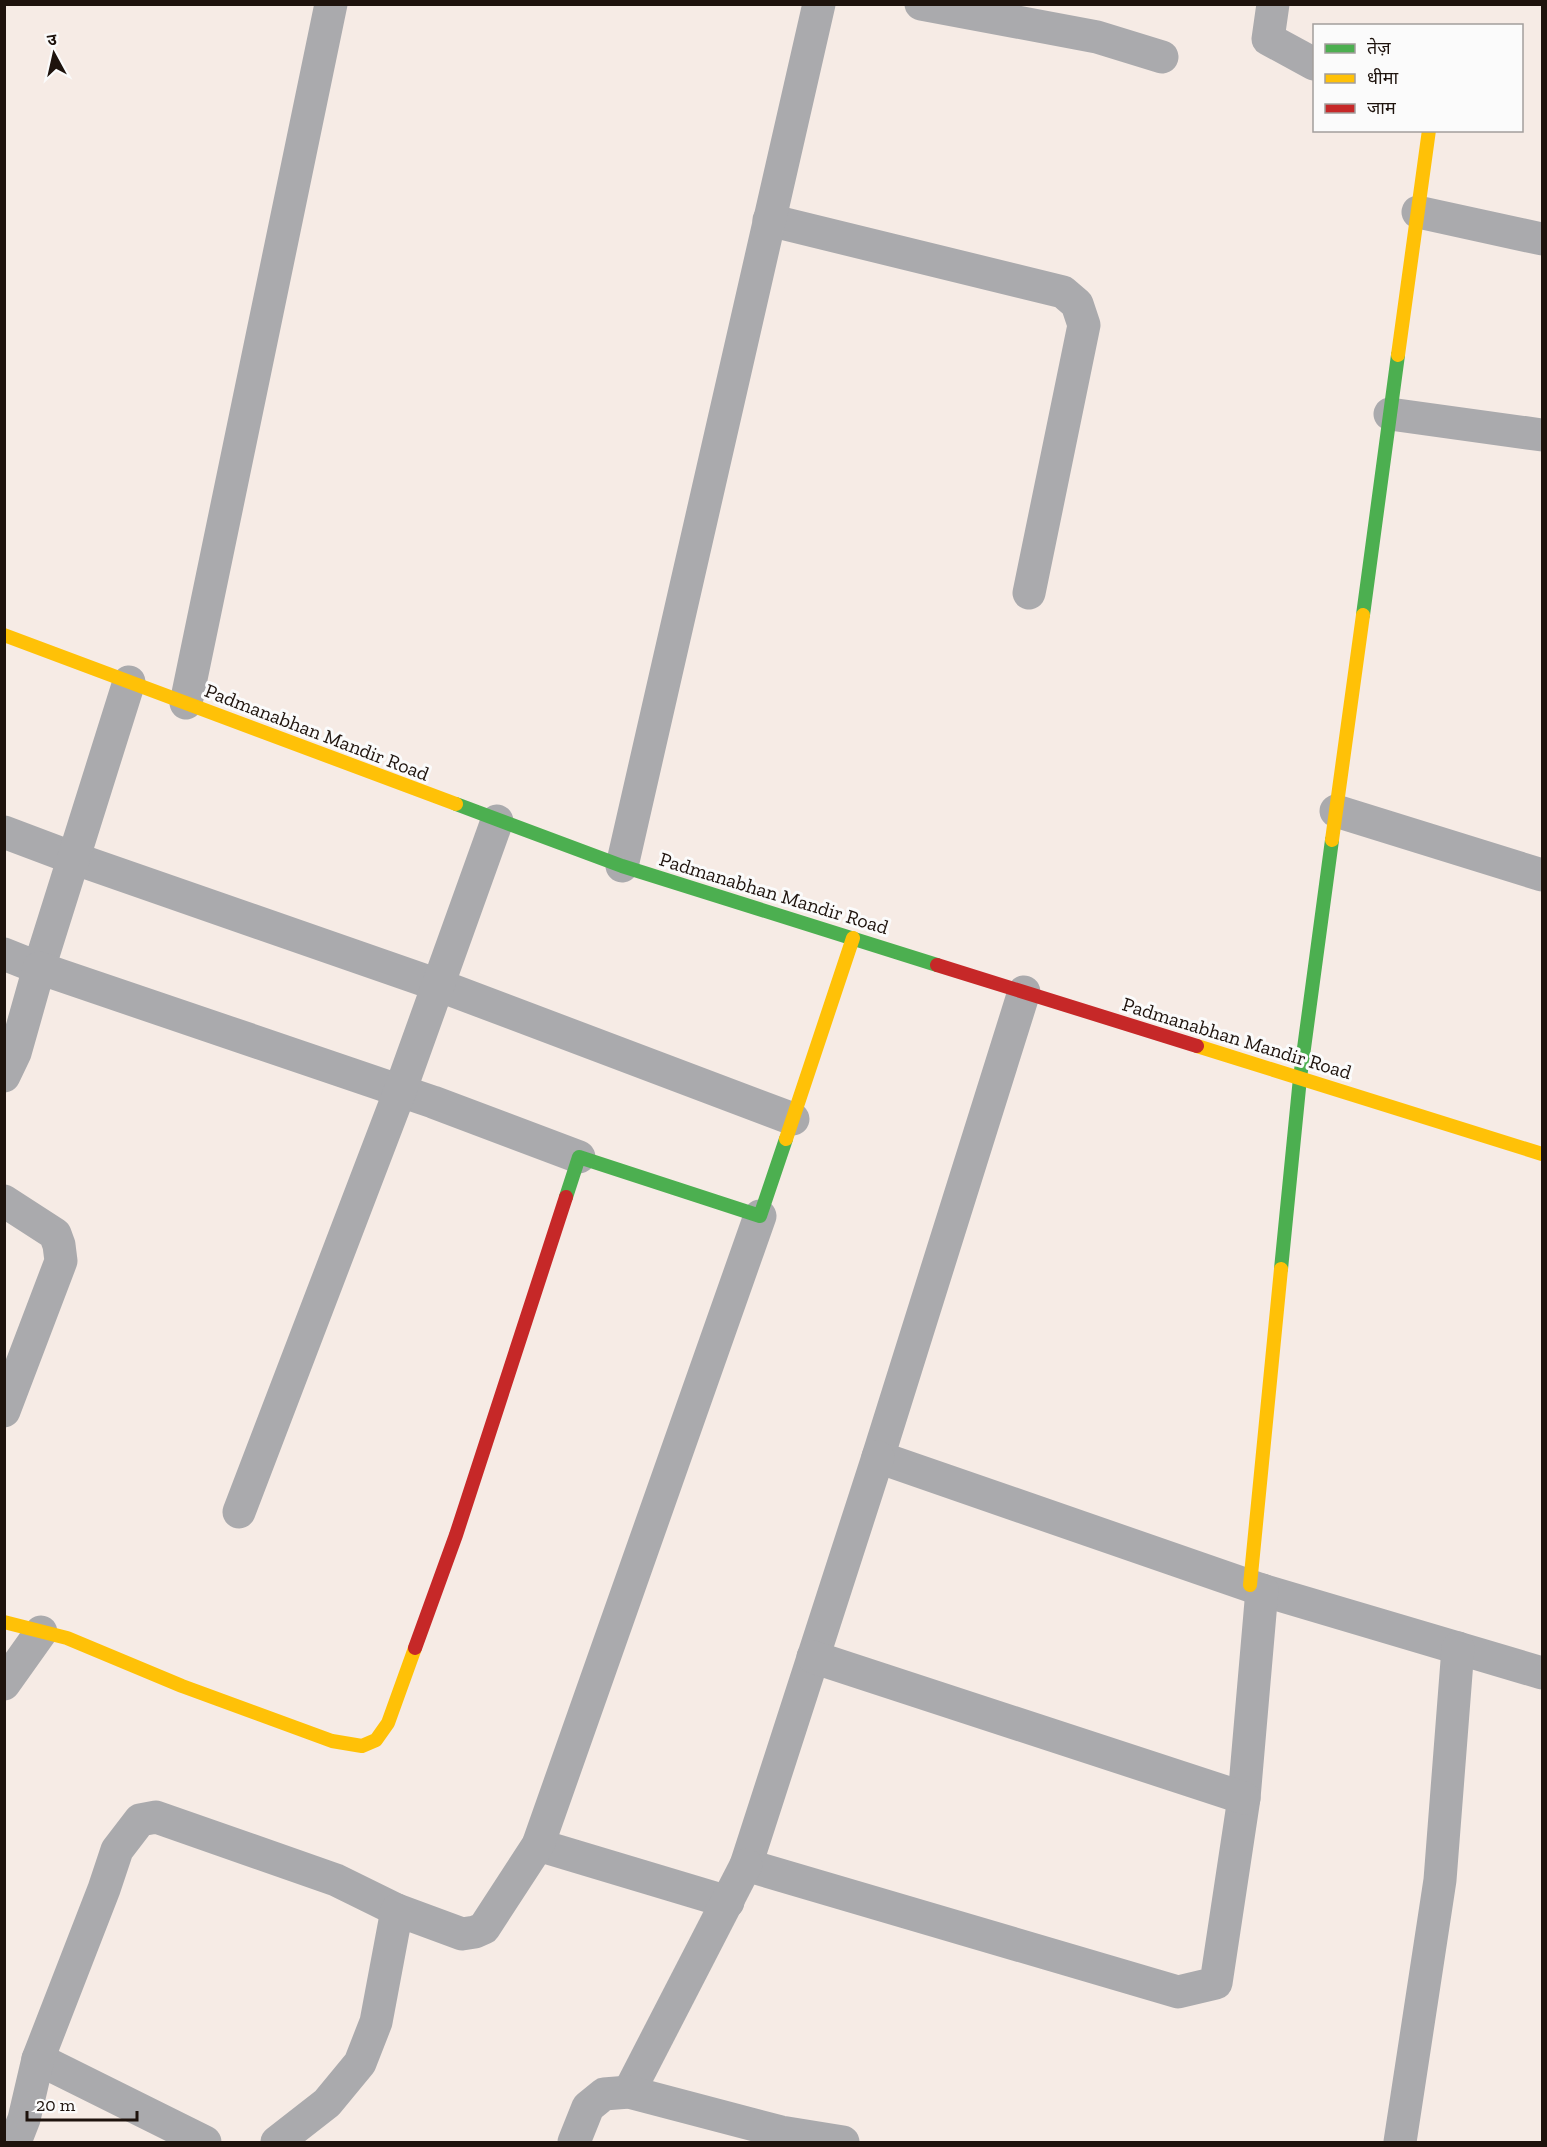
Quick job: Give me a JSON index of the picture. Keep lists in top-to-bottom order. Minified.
{"streets":{"street":["Padmanabhan Mandir Road"]},"legend":["तेज़","धीमा","जाम"],"scale_bar":"20 m","north":"top"}
